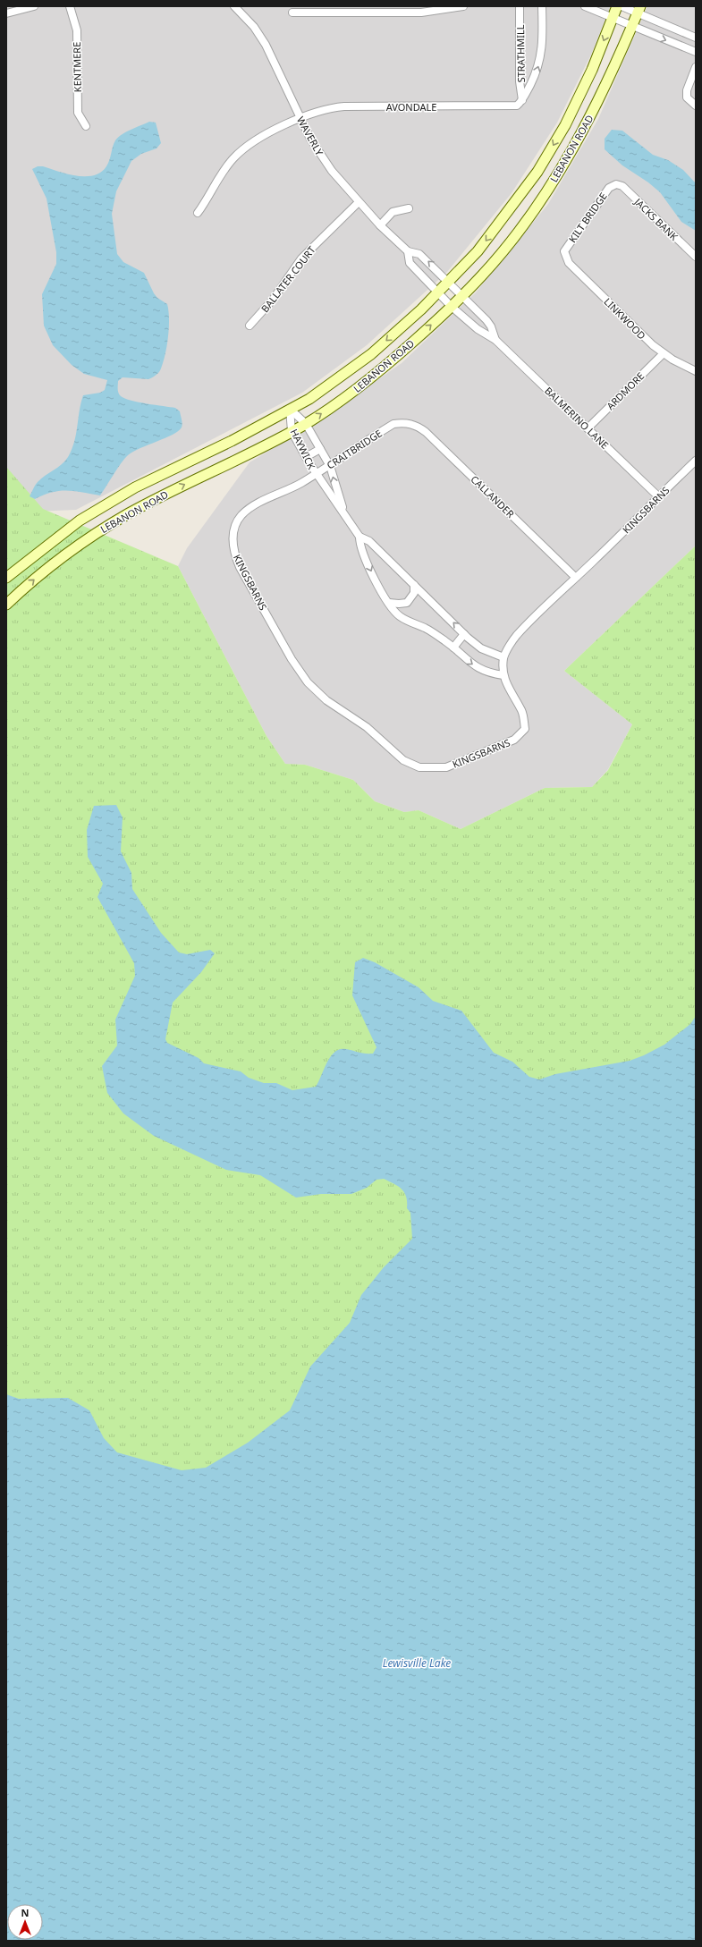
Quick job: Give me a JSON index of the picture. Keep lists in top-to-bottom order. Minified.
{"streets":{"main road":["LEBANON ROAD"],"street":["STRATHMILL","KENTMERE","AVONDALE","WAVERLY","KILT BRIDGE","JACKS BANK","BALLATER COURT","LINKWOOD","ARDMORE","BALMERINO LANE","HAYWICK","CRAITBRIDGE","CALLANDER","KINGSBARNS"]},"crossings":[["STRATHMILL","AVONDALE"],["AVONDALE","WAVERLY"],["WAVERLY","LEBANON ROAD"],["WAVERLY","BALLATER COURT"],["WAVERLY","BALMERINO LANE"],["LEBANON ROAD","BALMERINO LANE"],["LEBANON ROAD","HAYWICK"],["KILT BRIDGE","JACKS BANK"],["KILT BRIDGE","LINKWOOD"],["LINKWOOD","ARDMORE"],["ARDMORE","BALMERINO LANE"],["BALMERINO LANE","KINGSBARNS"],["HAYWICK","CRAITBRIDGE"],["HAYWICK","KINGSBARNS"],["CRAITBRIDGE","CALLANDER"],["CRAITBRIDGE","KINGSBARNS"],["CALLANDER","KINGSBARNS"]],"water":["Lewisville Lake"],"north":"top"}
